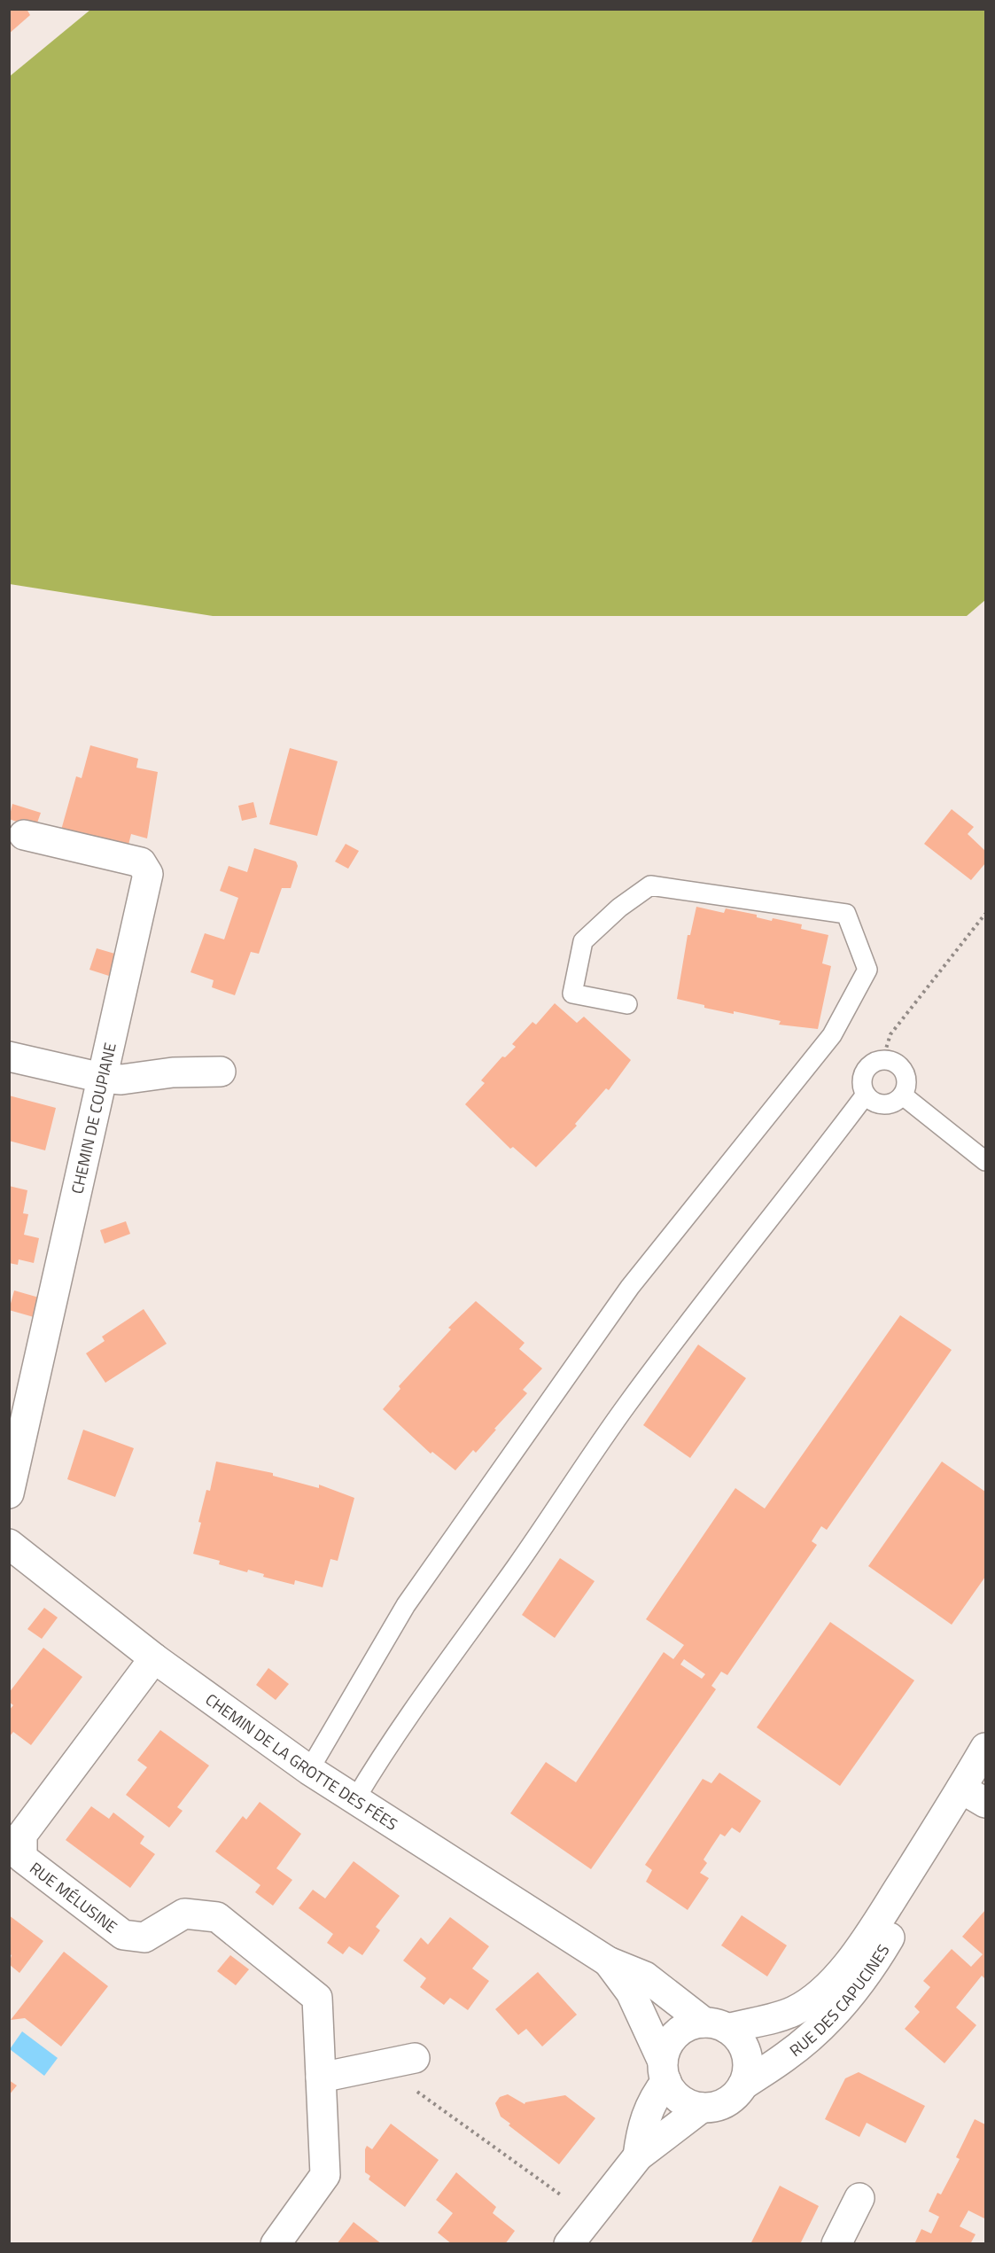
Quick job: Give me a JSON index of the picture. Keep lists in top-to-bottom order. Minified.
{"streets":{"street":["CHEMIN DE COUPIANE","CHEMIN DE LA GROTTE DES FÉES","RUE MÉLUSINE","RUE DES CAPUCINES"]},"crossings":[["CHEMIN DE LA GROTTE DES FÉES","RUE MÉLUSINE"],["CHEMIN DE LA GROTTE DES FÉES","RUE DES CAPUCINES"]]}
